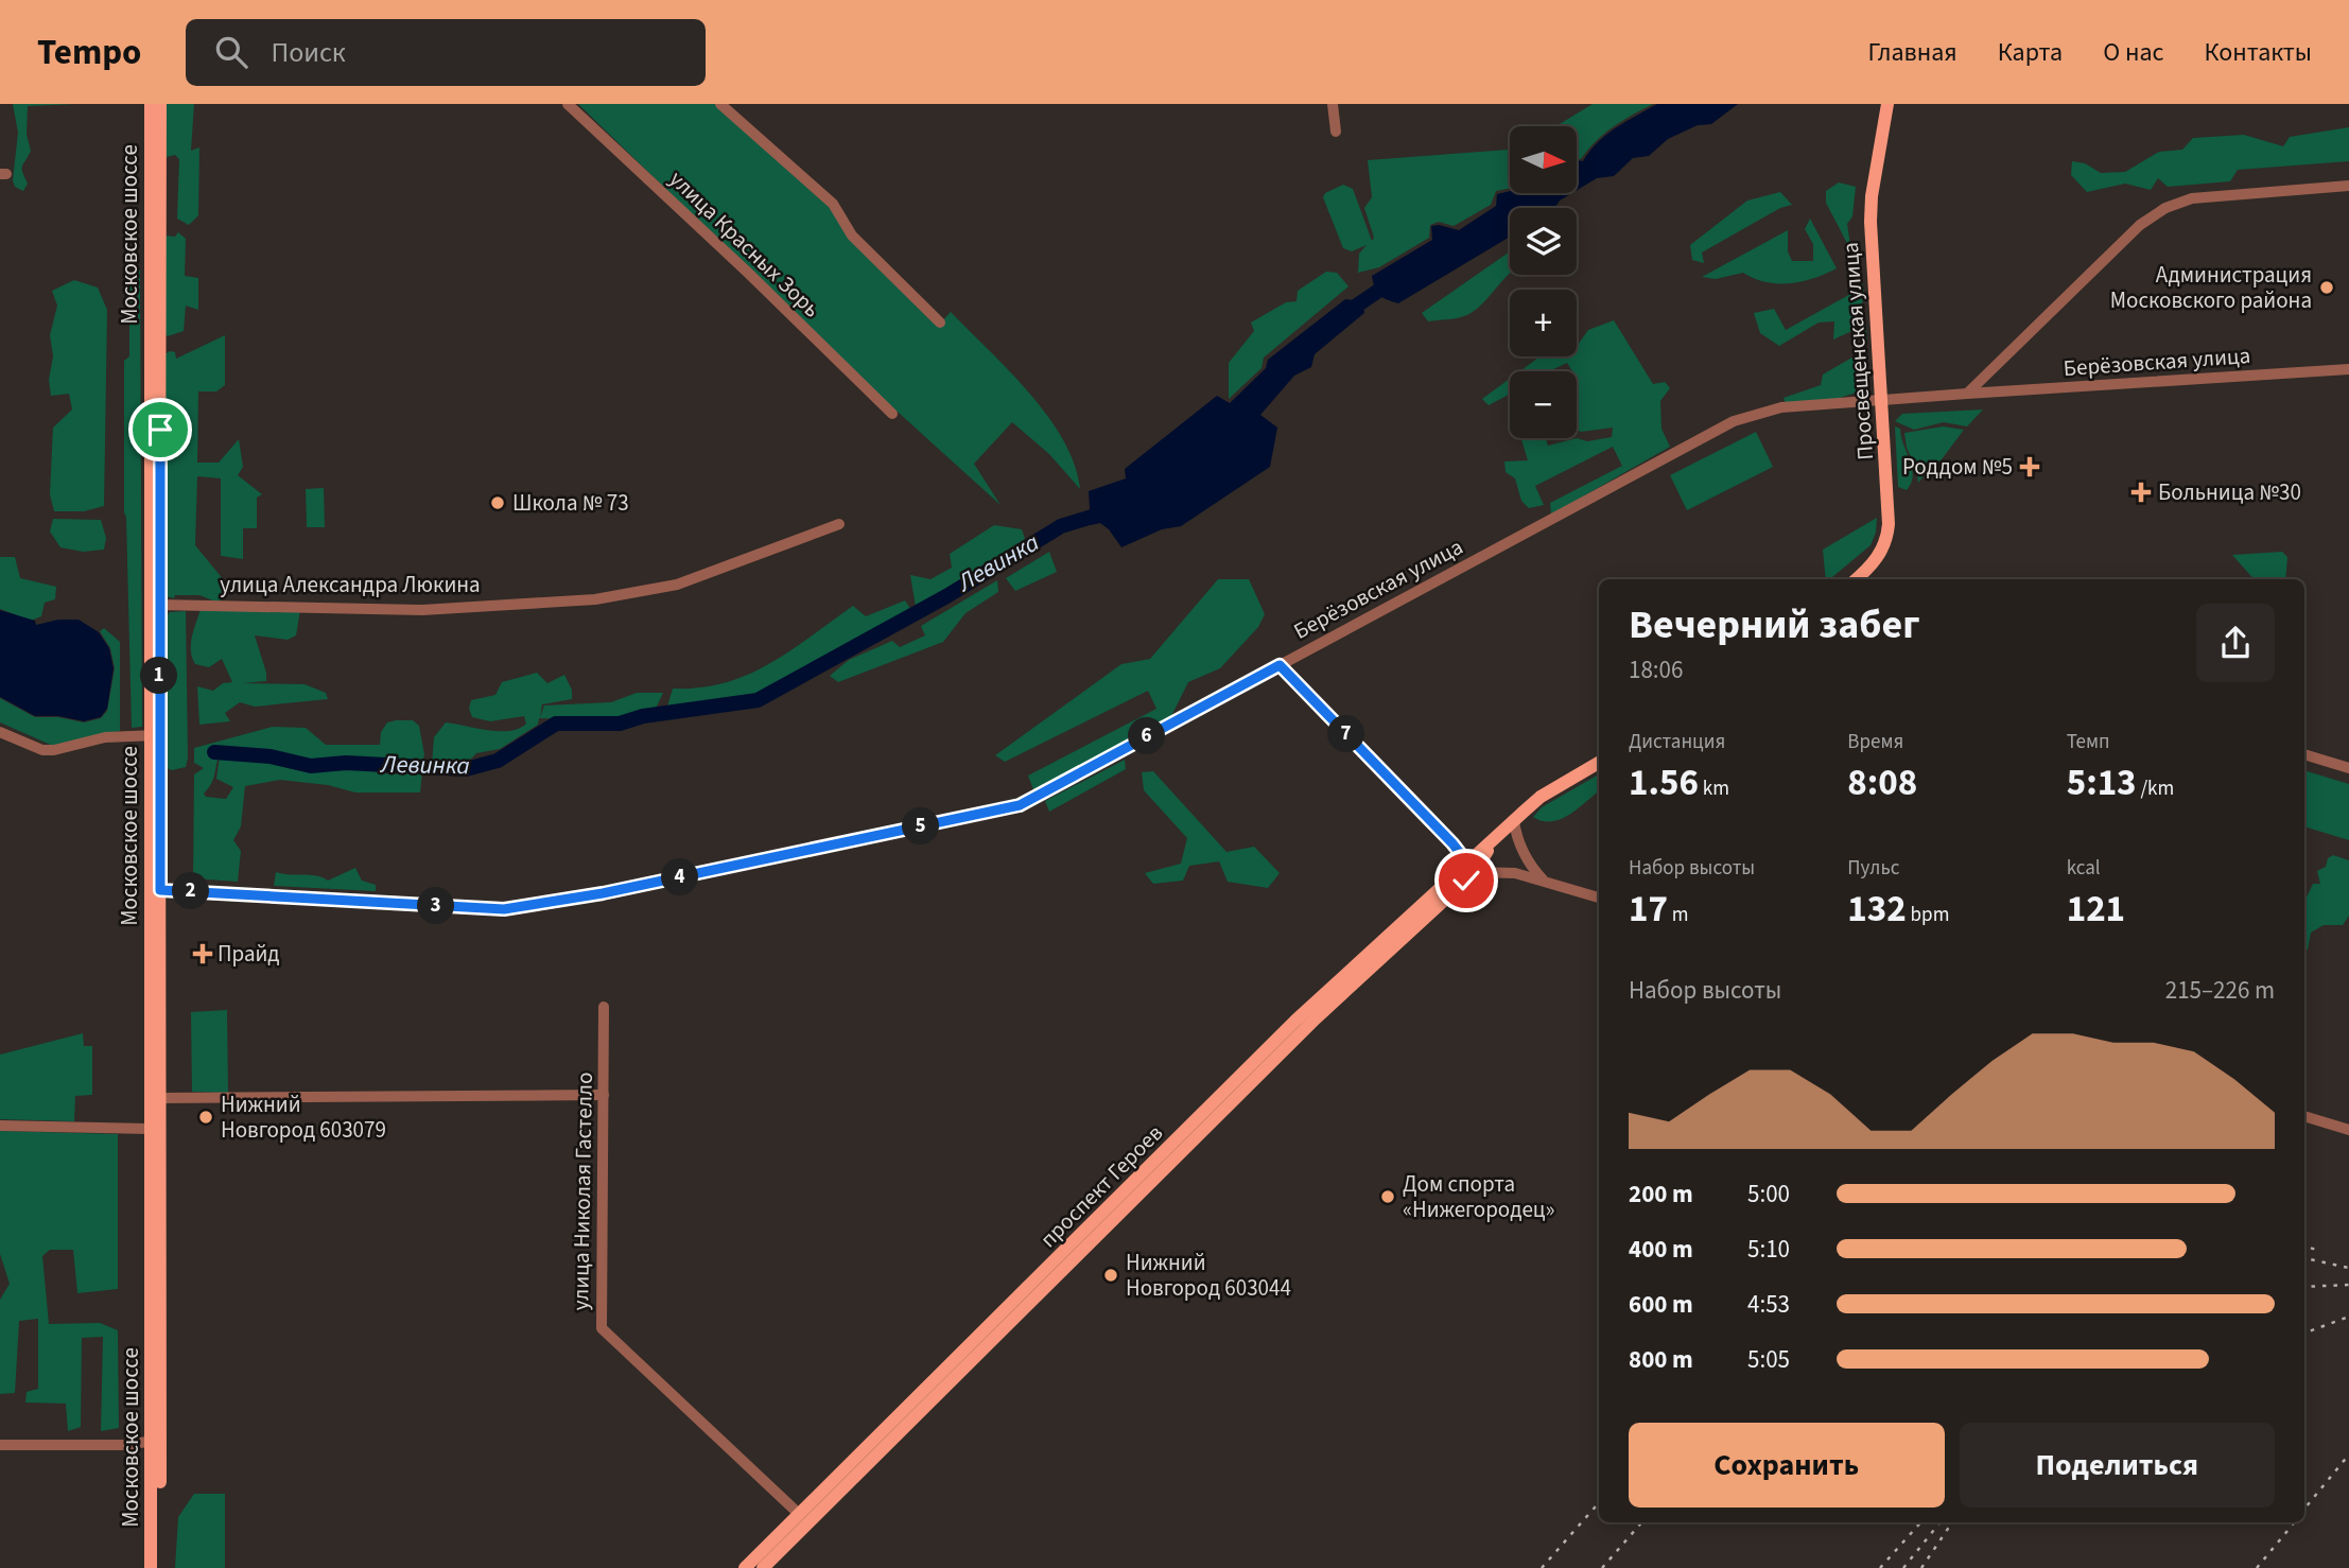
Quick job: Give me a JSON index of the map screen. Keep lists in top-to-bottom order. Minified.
{"streets":{"main road":["Московское шоссе","Просвещенская улица","проспект Героев"],"street":["улица Красных Зорь","Берёзовская улица","улица Александра Люкина","улица Николая Гастелло"]},"crossings":[["Московское шоссе","Берёзовская улица"],["Московское шоссе","улица Александра Люкина"],["Просвещенская улица","Берёзовская улица"],["проспект Героев","улица Николая Гастелло"]],"water":["Левинка"],"places":{"other":["Администрация Московского района","Школа № 73","Нижний Новгород 603079","Дом спорта «Нижегородец»","Нижний Новгород 603044"],"health":["Роддом №5","Больница №30","Прайд"]},"north":"right","page":{"header":"Tempo","search":"Поиск","nav":["Главная","Карта","О нас","Контакты"],"map_buttons":["+","−"],"heading":["Вечерний забег","18:06"],"pins":["1","7","6","5","4","2","3"],"stats":[["Дистанция","1.56 km"],["Время","8:08"],["Темп","5:13 /km"],["Набор высоты","17 m"],["Пульс","132 bpm"],["kcal","121"]],"chart":["Набор высоты","215–226 m"],"list":[{"name":"200 m","note":"5:00"},{"name":"400 m","note":"5:10"},{"name":"600 m","note":"4:53"},{"name":"800 m","note":"5:05"}],"buttons":["Сохранить","Поделиться"]}}
